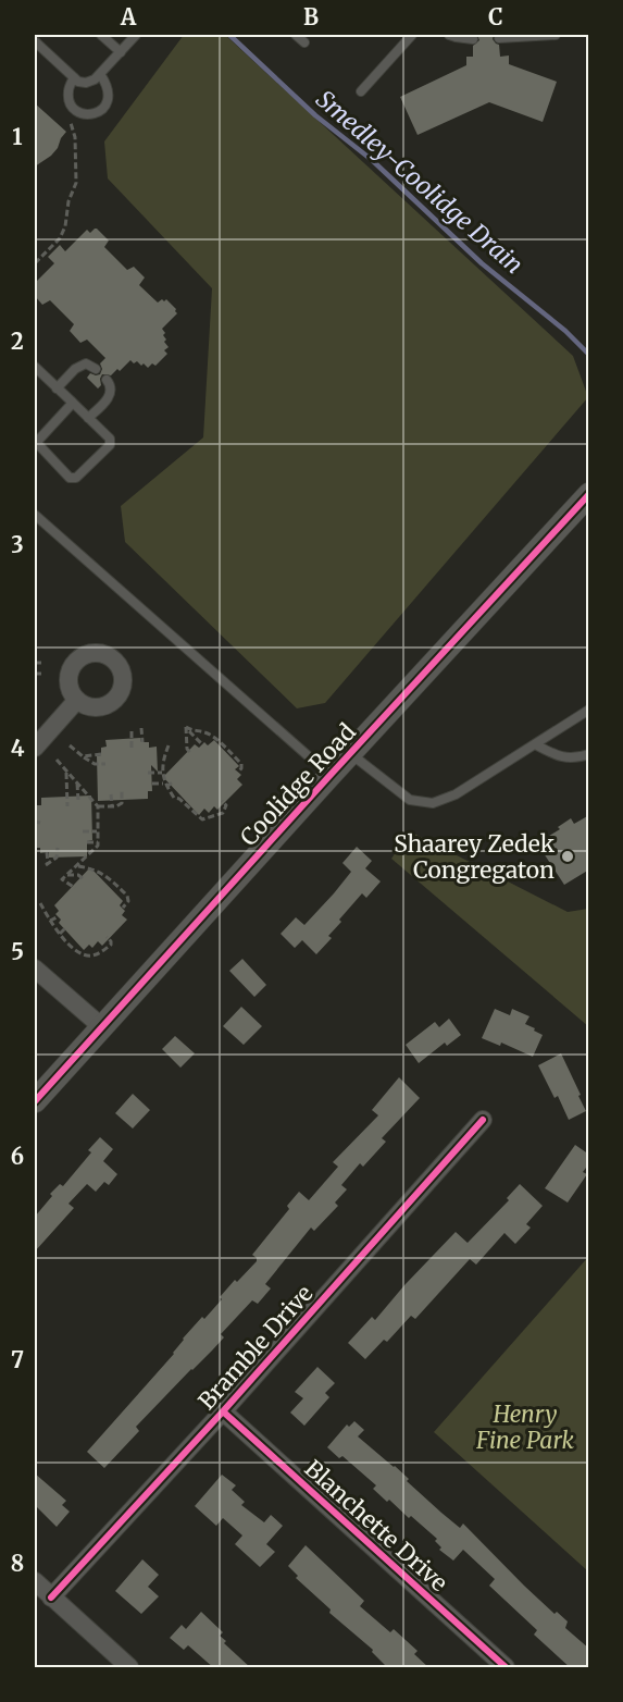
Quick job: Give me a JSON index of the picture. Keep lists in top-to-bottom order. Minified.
{"streets":{"street":["Coolidge Road","Bramble Drive","Blanchette Drive"]},"crossings":[["Bramble Drive","Blanchette Drive"]],"water":["Smedley-Coolidge Drain"],"parks":["Henry Fine Park"],"places":["Shaarey Zedek Congregaton"],"grid":{"columns":["A","B","C"],"rows":["1","2","3","4","5","6","7","8"]}}
